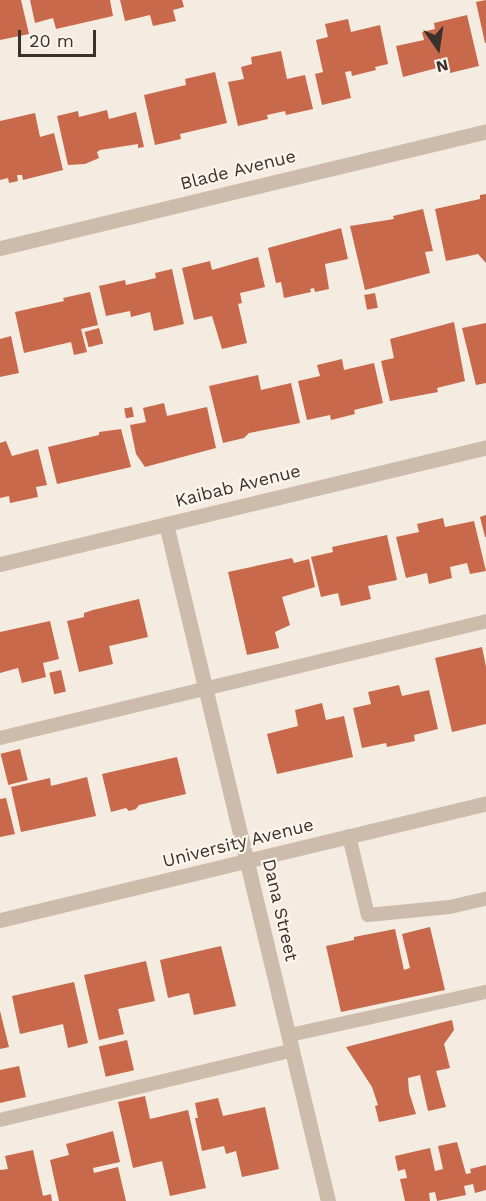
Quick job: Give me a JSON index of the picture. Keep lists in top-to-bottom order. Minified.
{"streets":{"street":["Blade Avenue","Kaibab Avenue","University Avenue","Dana Street"]},"crossings":[["Kaibab Avenue","Dana Street"],["University Avenue","Dana Street"]],"scale_bar":"20 m","north":"bottom"}
